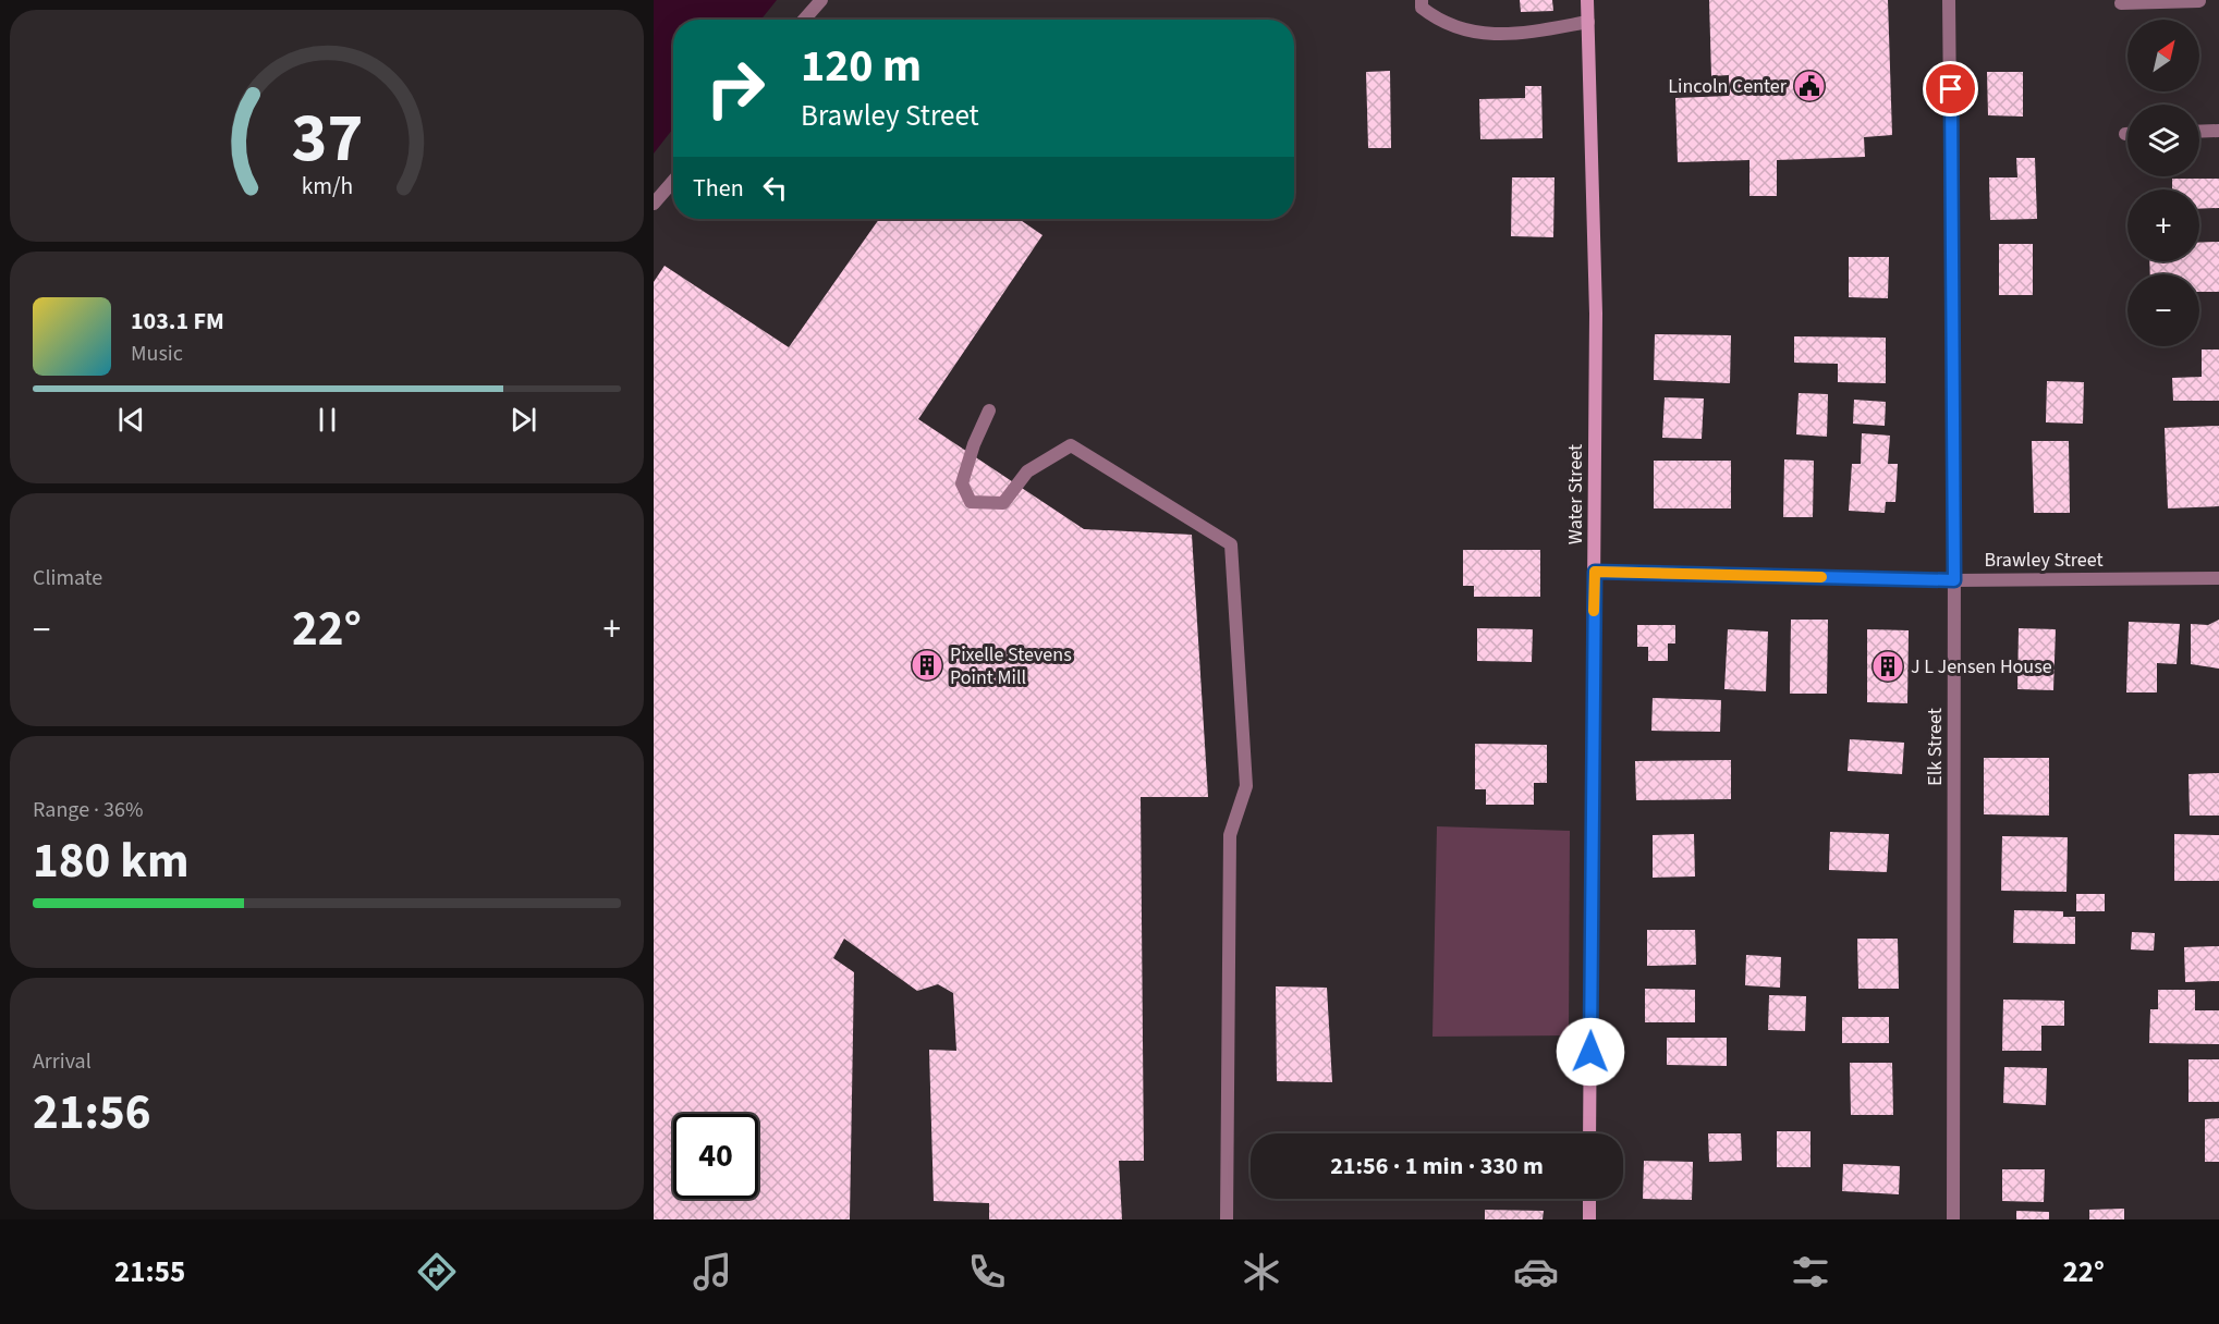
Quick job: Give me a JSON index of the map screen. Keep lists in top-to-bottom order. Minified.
{"streets":{"street":["Water Street","Brawley Street","Elk Street"]},"crossings":[["Water Street","Brawley Street"],["Brawley Street","Elk Street"]],"places":{"public building":["Lincoln Center"],"building":["Pixelle Stevens Point Mill","J L Jensen House"]},"north":"top right","page":{"map_buttons":["+","−"],"turn":["120 m","Brawley Street"],"then":"Then","song":["103.1 FM","Music"],"tile":["Climate",["Range · 36%","180 km"],["Arrival","21:56"]],"heat":["−","22°","+"],"limit":"40","trip":"21:56 · 1 min · 330 m","tabs":["21:55","22°"],"gauge":["37","km/h"]}}
